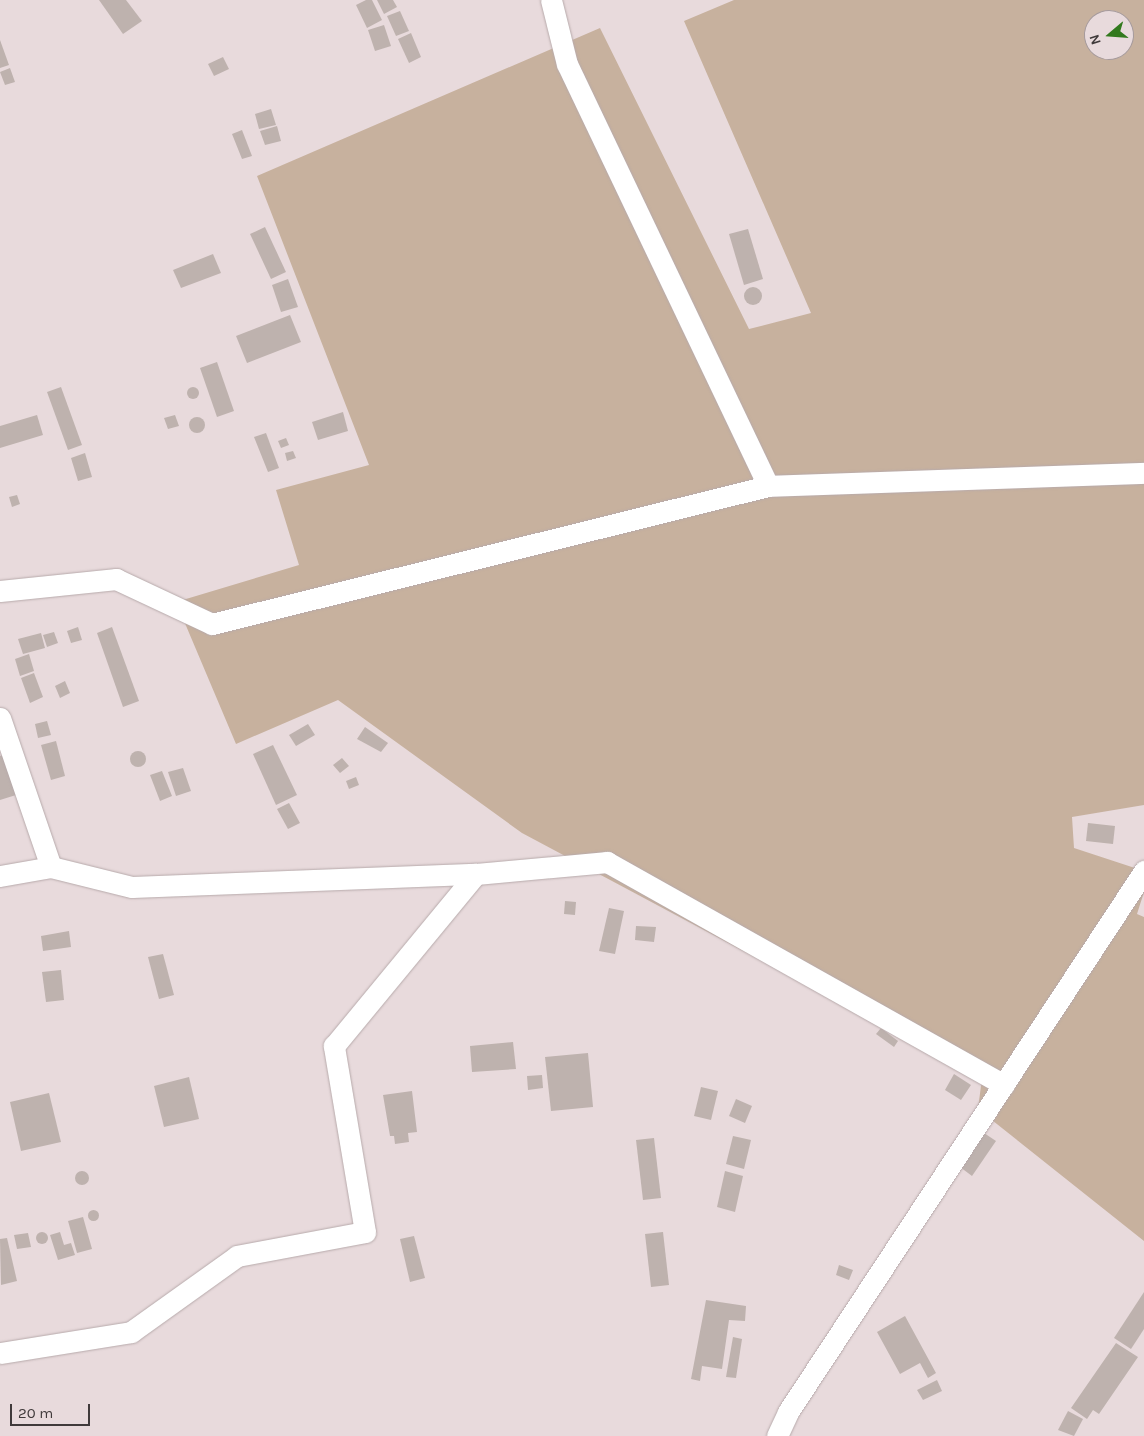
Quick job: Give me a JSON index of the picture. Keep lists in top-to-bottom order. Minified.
{"scale_bar":"20 m","north":"left"}
